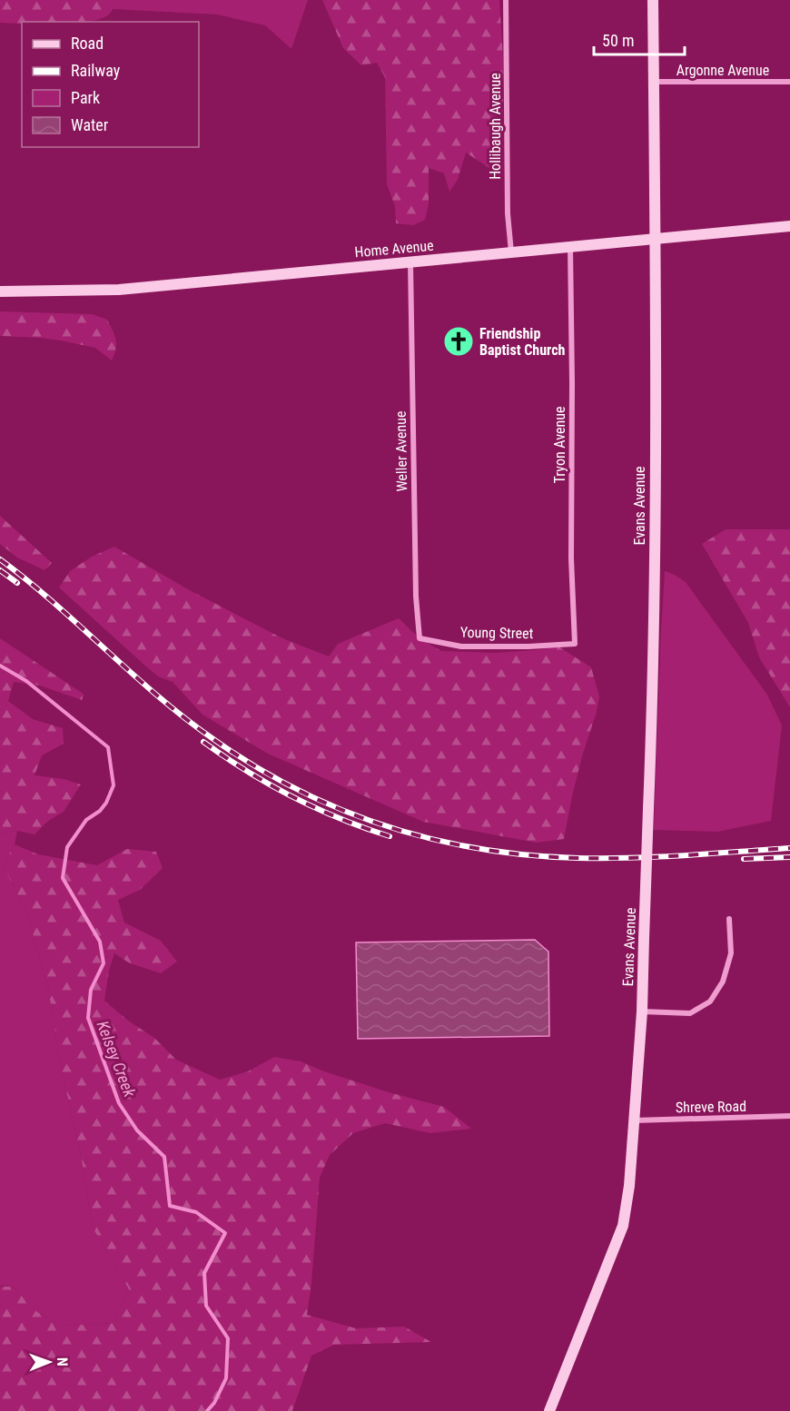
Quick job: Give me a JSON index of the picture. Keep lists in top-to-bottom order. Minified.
{"streets":{"street":["Argonne Avenue","Hollibaugh Avenue","Home Avenue","Tryon Avenue","Weller Avenue","Evans Avenue","Young Street","Shreve Road"]},"crossings":[["Argonne Avenue","Evans Avenue"],["Hollibaugh Avenue","Home Avenue"],["Home Avenue","Tryon Avenue"],["Home Avenue","Weller Avenue"],["Home Avenue","Evans Avenue"],["Tryon Avenue","Young Street"],["Weller Avenue","Young Street"],["Evans Avenue","Shreve Road"]],"water":["Kelsey Creek"],"places":{"church":["Friendship Baptist Church"]},"legend":["Road","Railway","Park","Water"],"scale_bar":"50 m","north":"right"}
